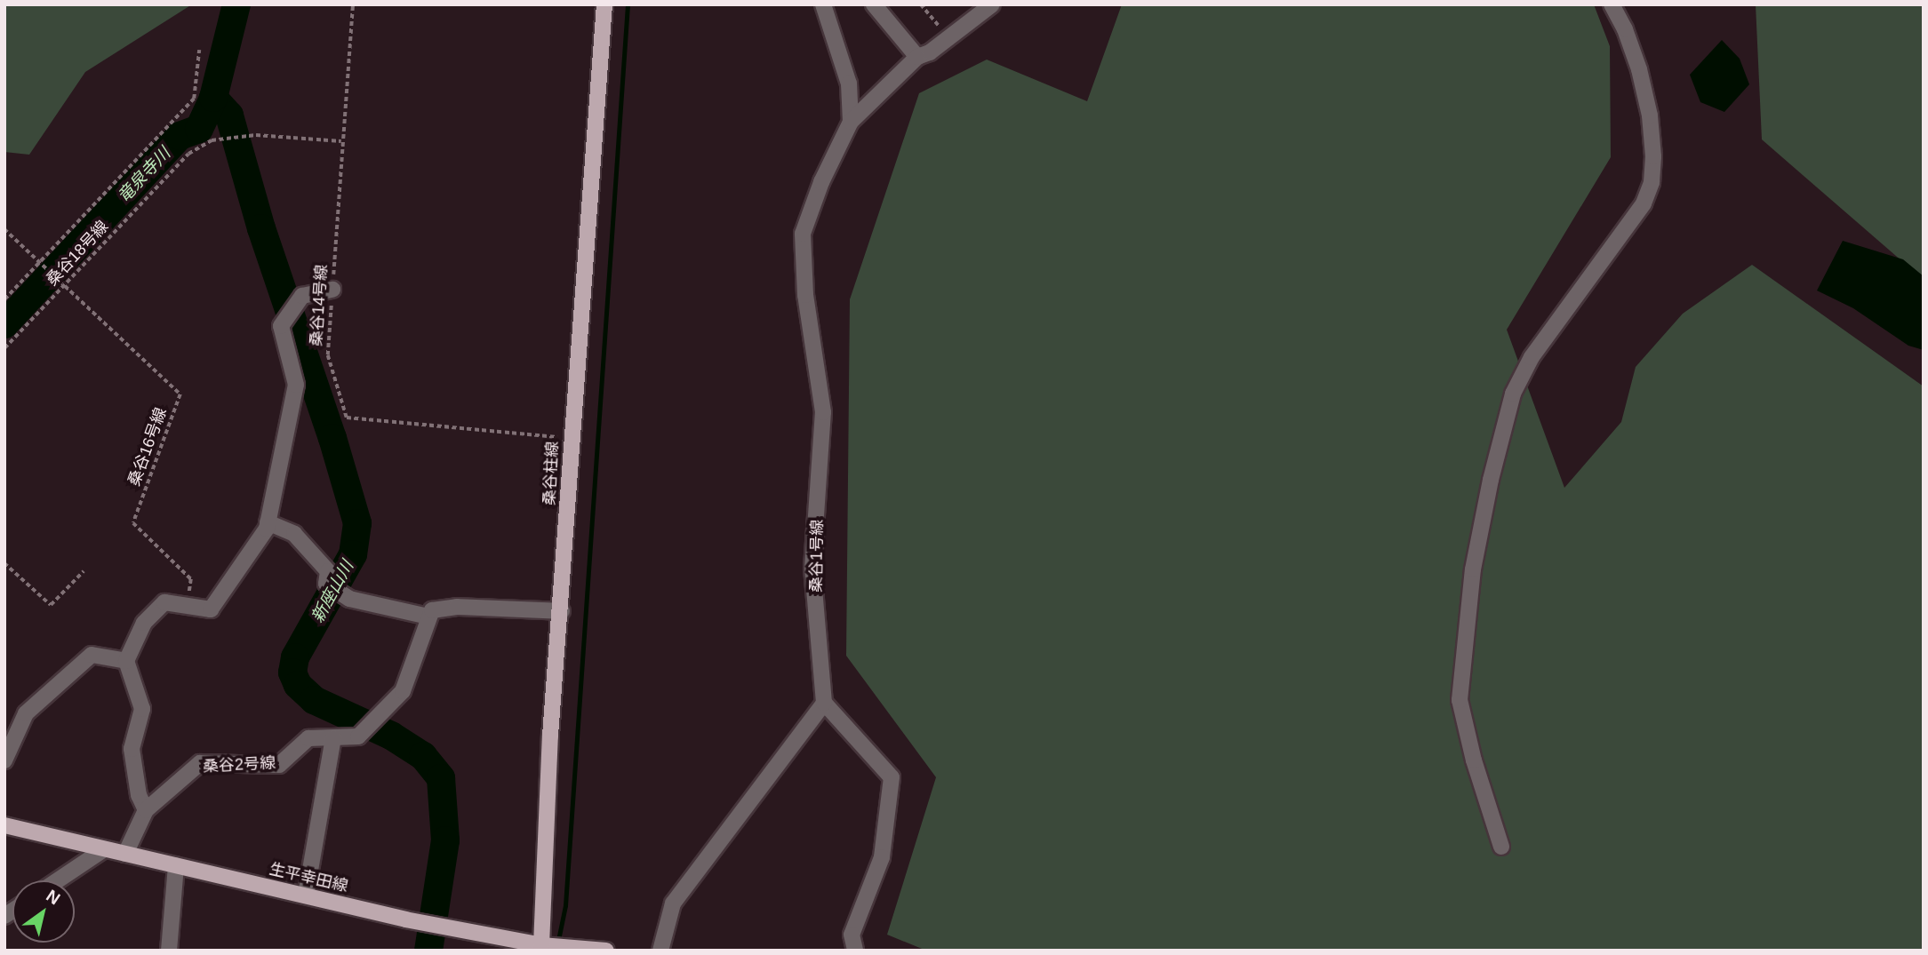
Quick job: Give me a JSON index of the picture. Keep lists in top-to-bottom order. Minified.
{"streets":{"main road":["桑谷柱線","生平幸田線"],"street":["桑谷1号線","桑谷2号線"],"path":["桑谷18号線","桑谷14号線","桑谷16号線"]},"crossings":[["桑谷18号線","桑谷14号線"],["桑谷18号線","桑谷16号線"],["桑谷14号線","桑谷柱線"],["桑谷柱線","生平幸田線"]],"water":["竜泉寺川","新座山川"],"north":"top right"}
